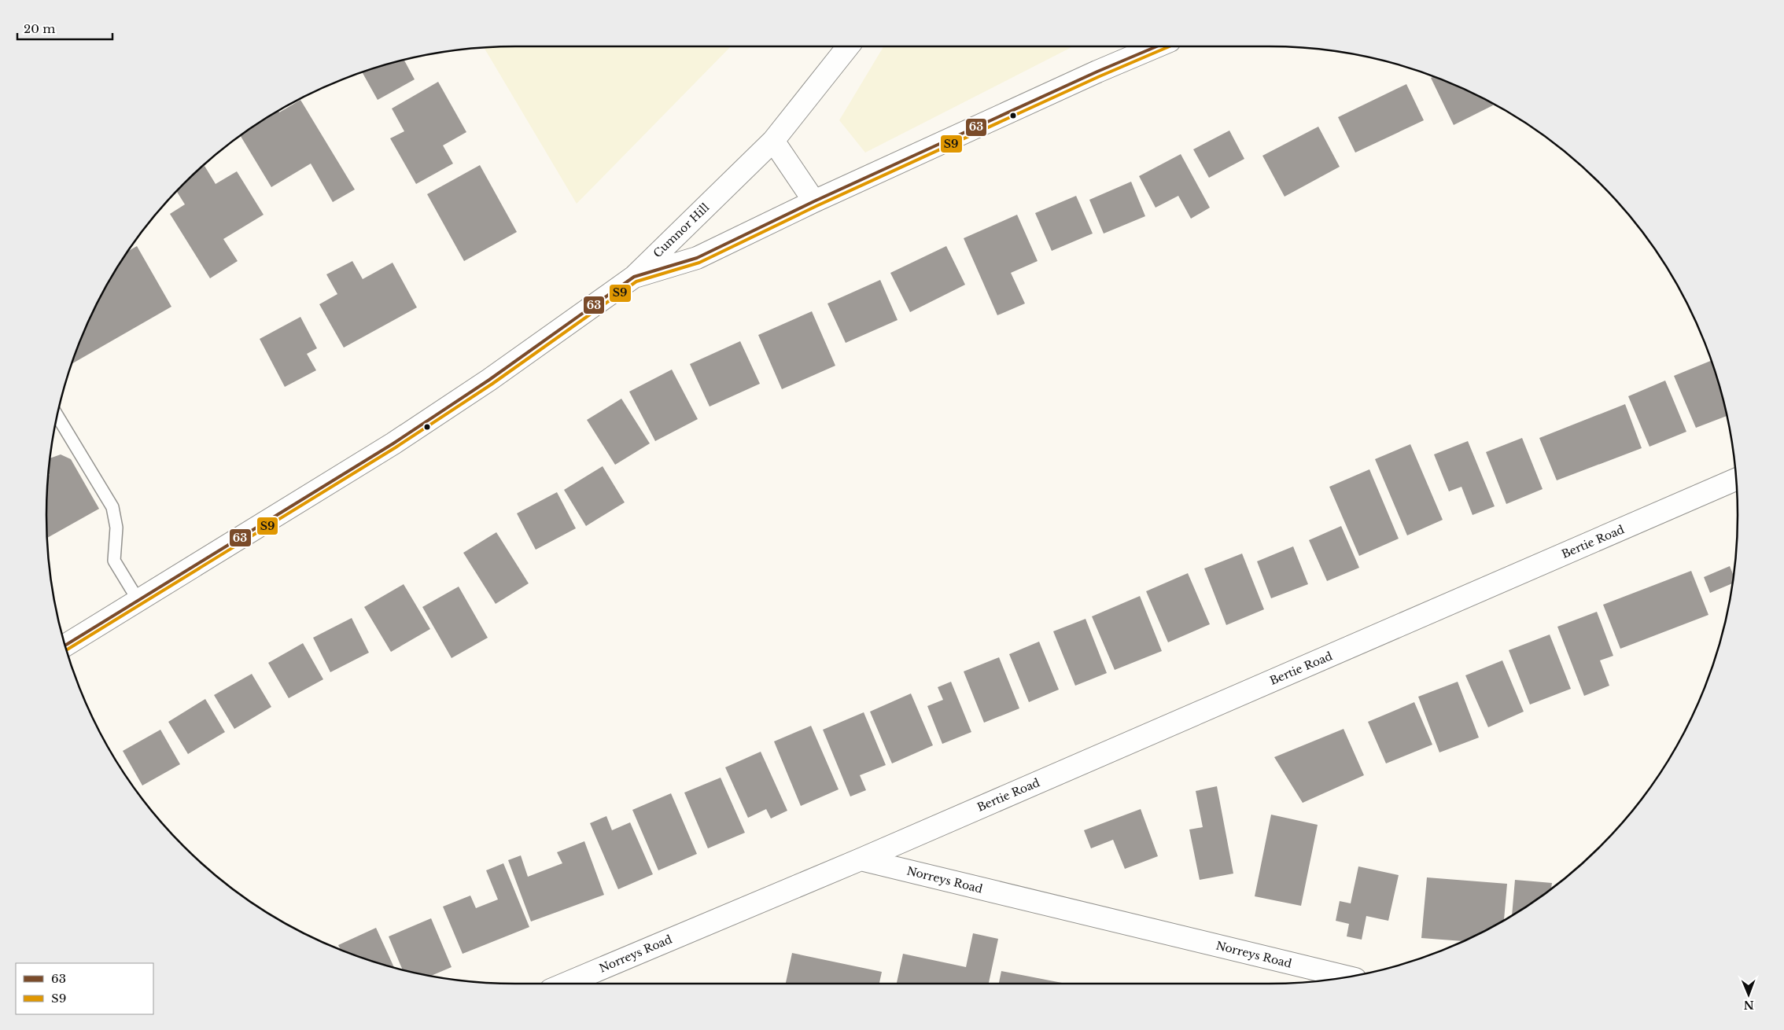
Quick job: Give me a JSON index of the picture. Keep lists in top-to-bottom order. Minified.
{"streets":{"street":["Cumnor Hill","Bertie Road","Norreys Road"]},"crossings":[["Bertie Road","Norreys Road"]],"lines":["transit line 63","transit line S9"],"legend":["63","S9"],"scale_bar":"20 m","north":"bottom"}
